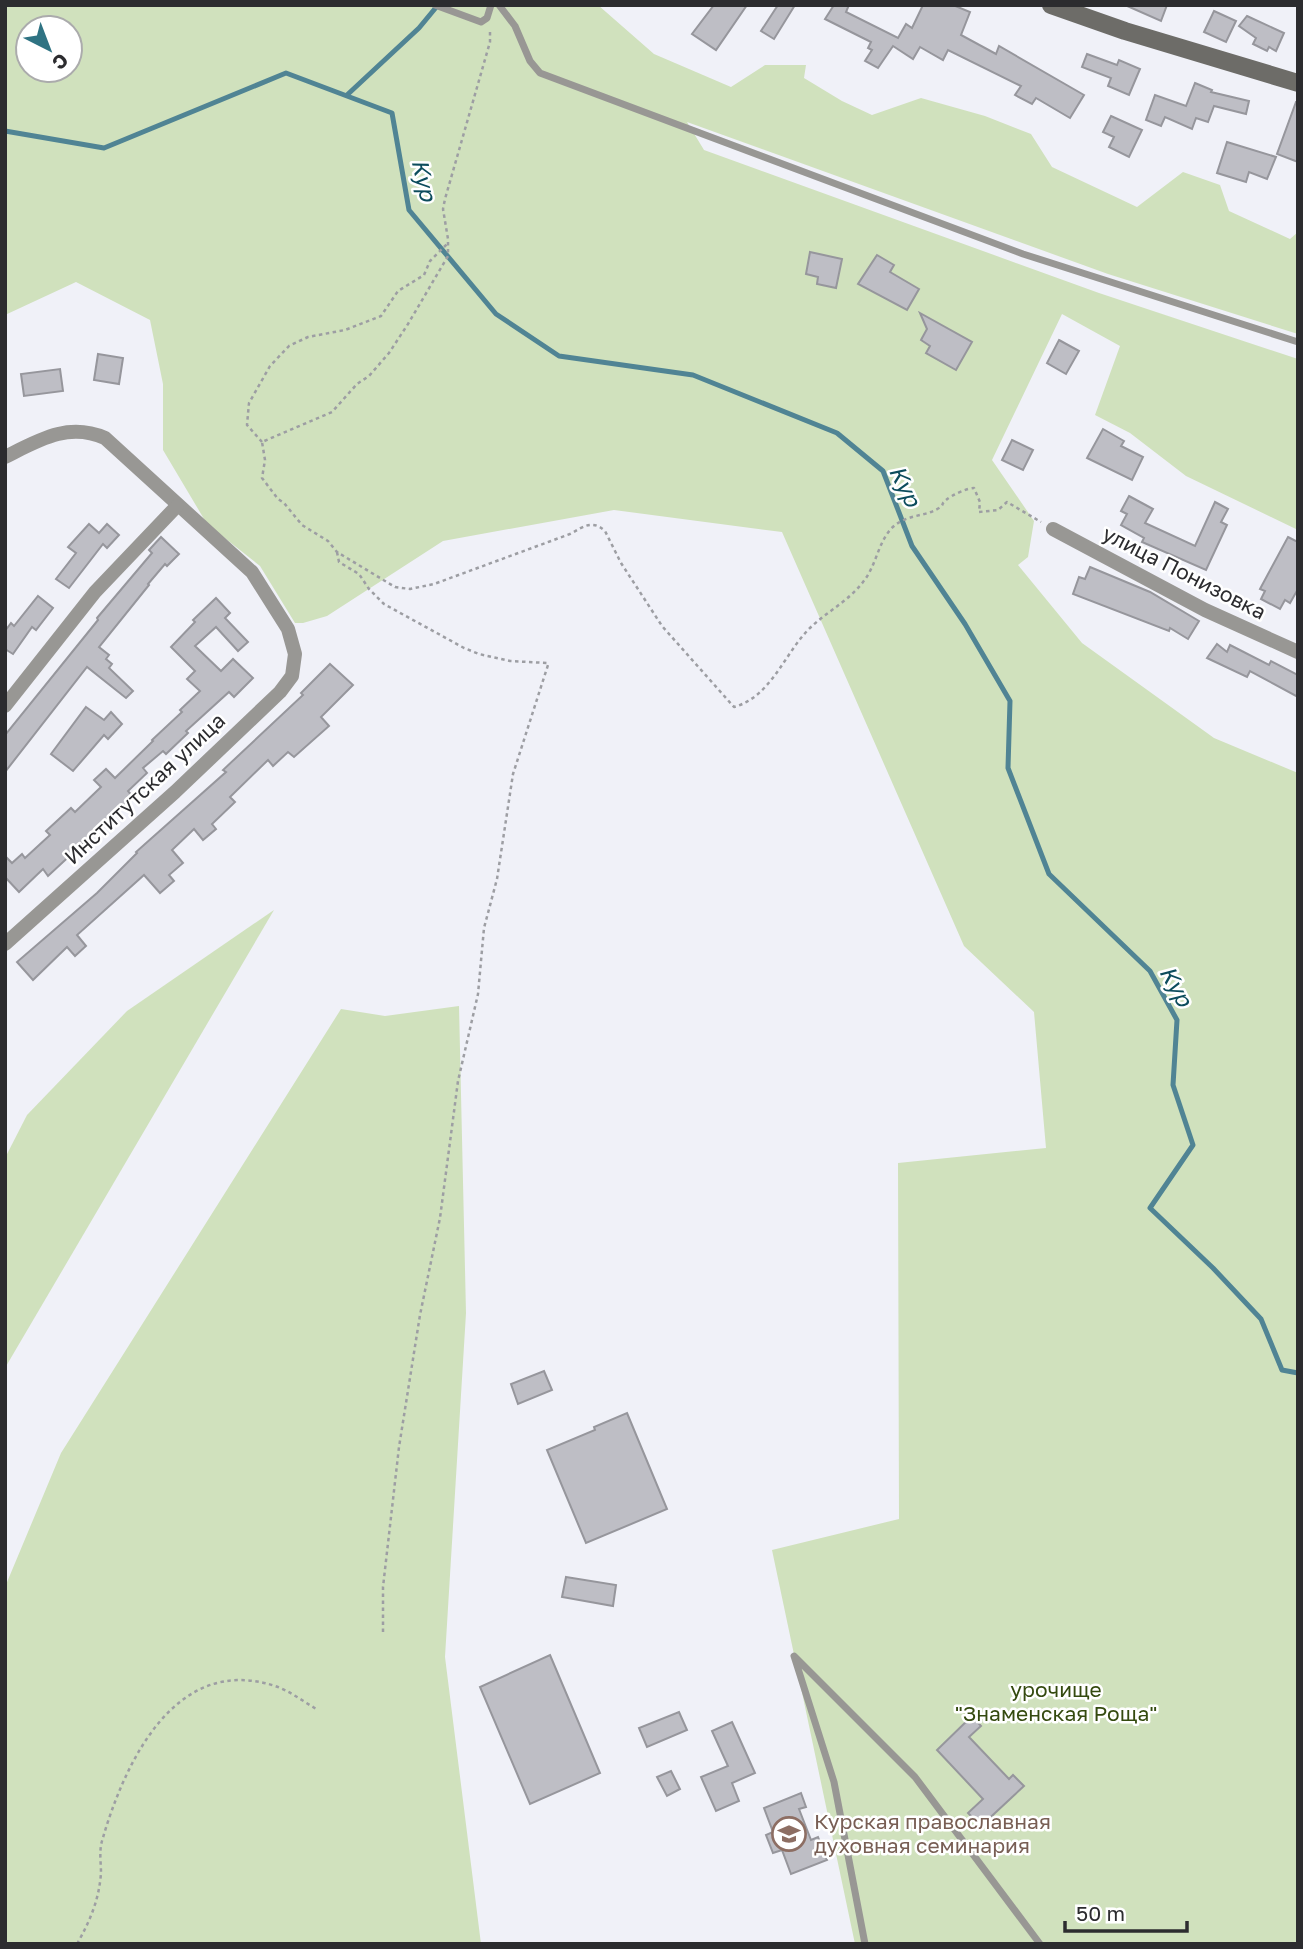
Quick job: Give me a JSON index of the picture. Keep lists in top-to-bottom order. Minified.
{"streets":{"street":["улица Понизовка","Институтская улица"]},"water":["Кур"],"parks":["урочище \"Знаменская Роща\""],"places":{"school or university":["Курская православная духовная семинария"]},"scale_bar":"50 m","north":"bottom right"}
